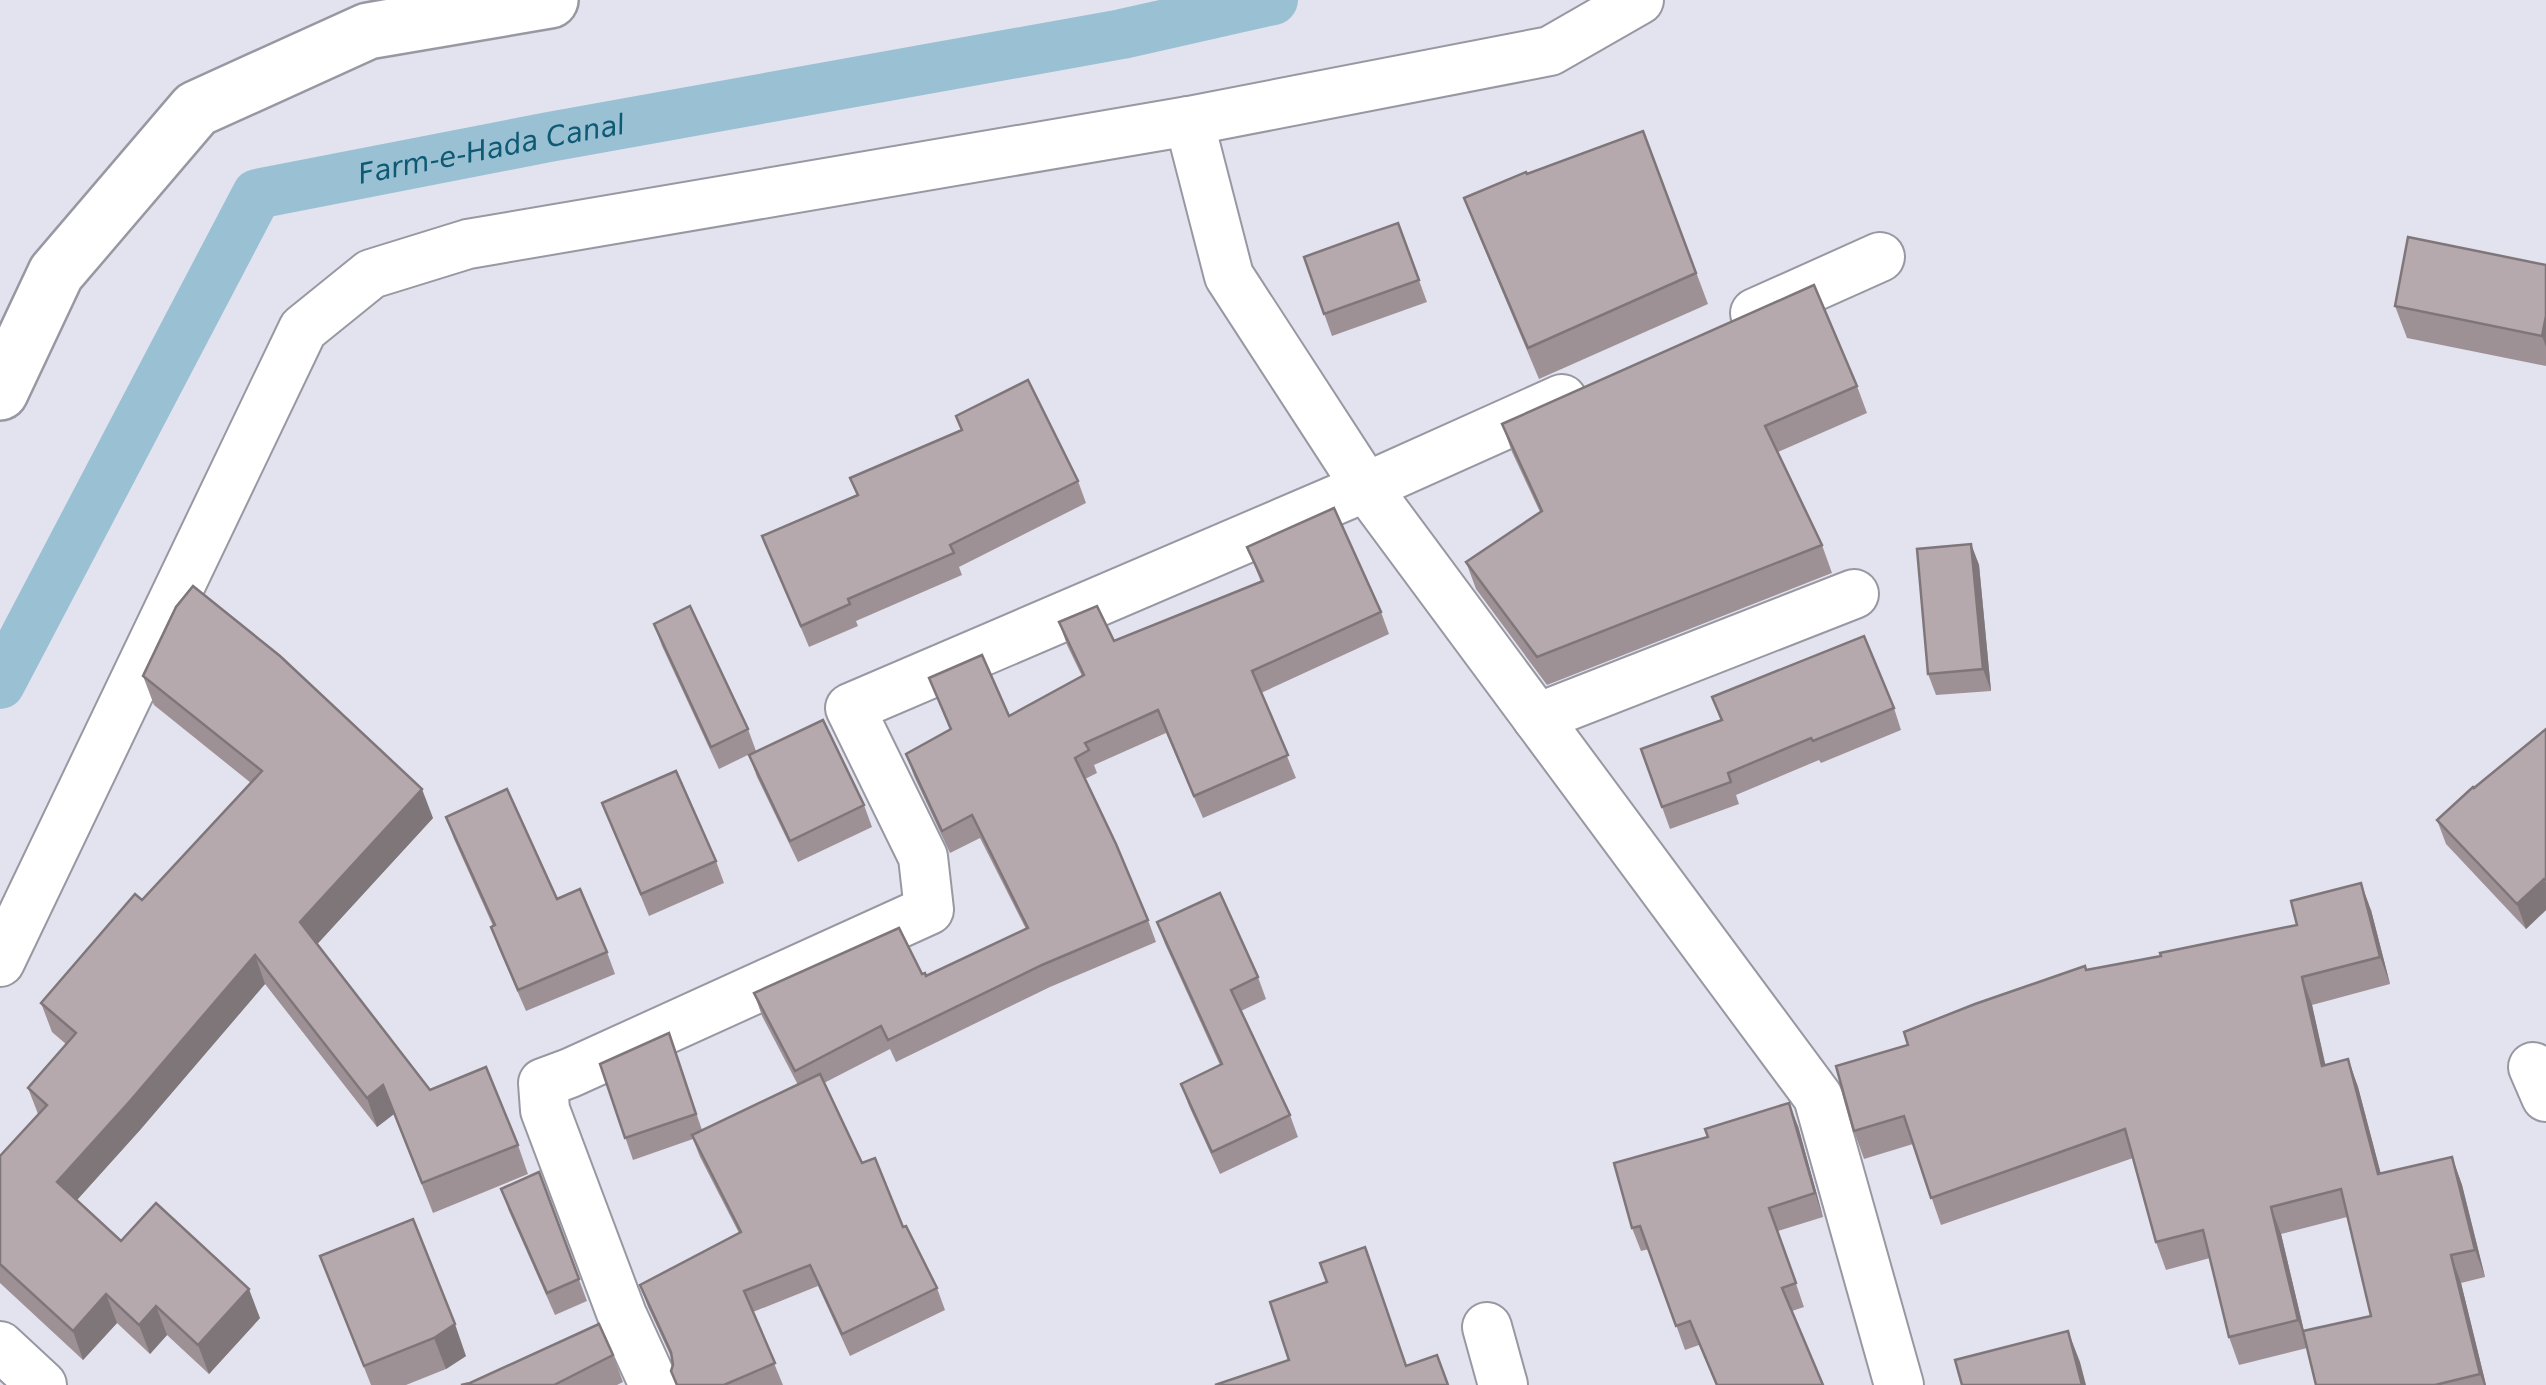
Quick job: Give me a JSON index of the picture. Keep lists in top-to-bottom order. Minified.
{"water":["Farm-e-Hada Canal"]}
